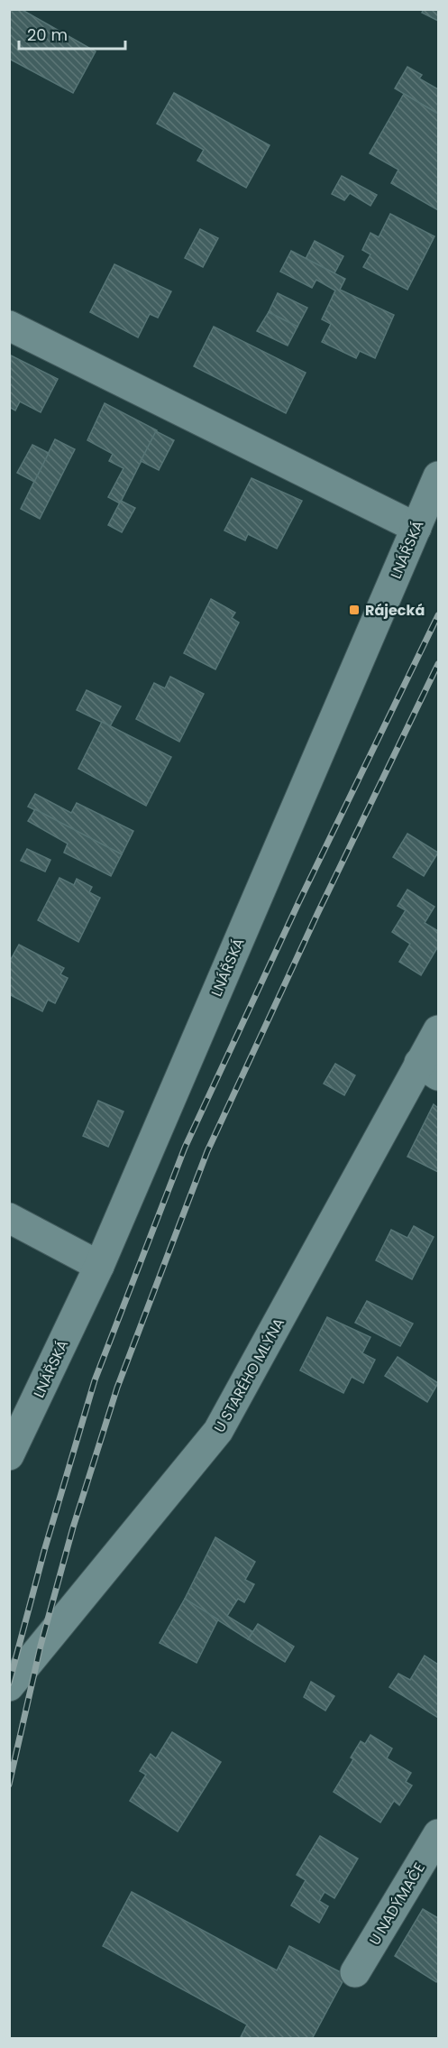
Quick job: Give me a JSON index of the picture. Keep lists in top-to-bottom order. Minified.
{"streets":{"street":["LNÁŘSKÁ","U STARÉHO MLÝNA","U NADÝMAČE"]},"places":{"transit":["Rájecká"]},"scale_bar":"20 m"}
